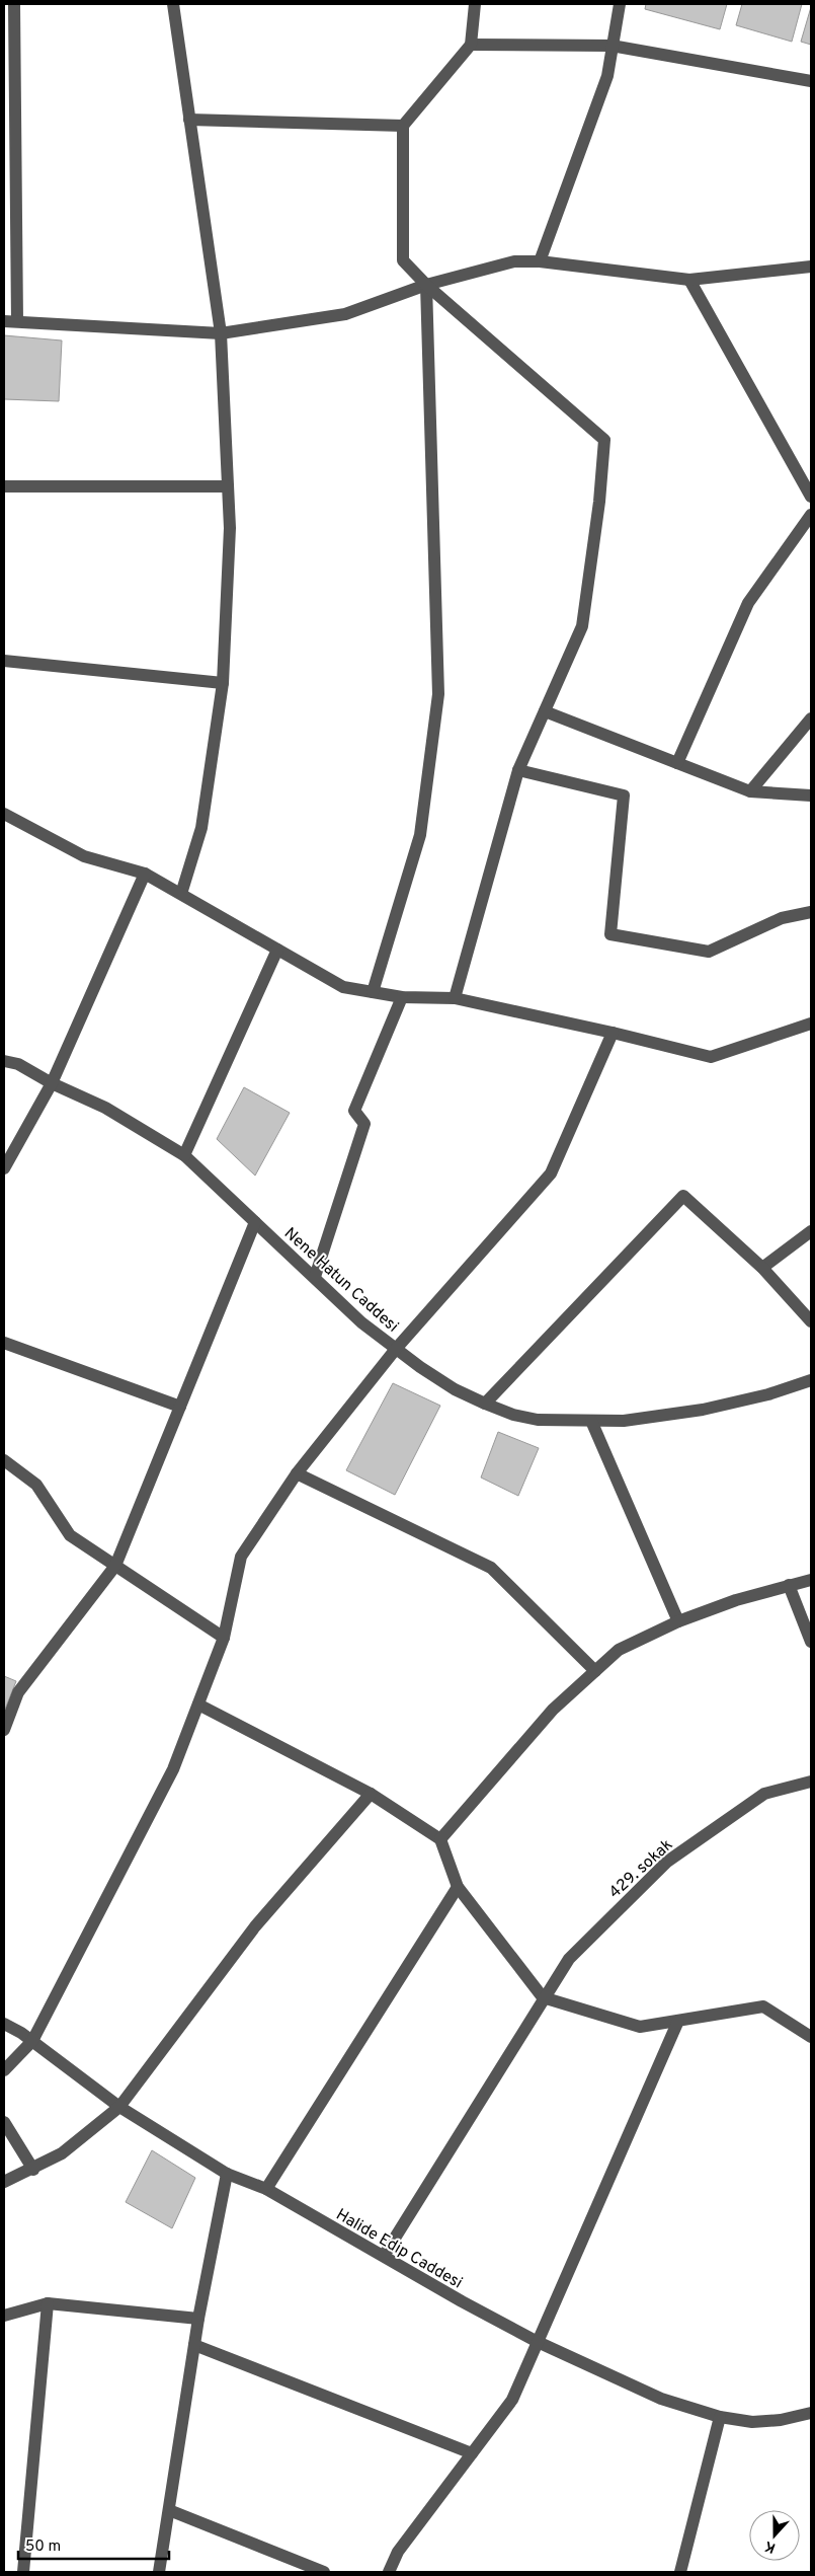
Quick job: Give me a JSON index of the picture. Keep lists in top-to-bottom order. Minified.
{"streets":{"street":["Nene Hatun Caddesi","429. sokak","Halide Edip Caddesi"]},"crossings":[["429. sokak","Halide Edip Caddesi"]],"scale_bar":"50 m","north":"bottom"}
